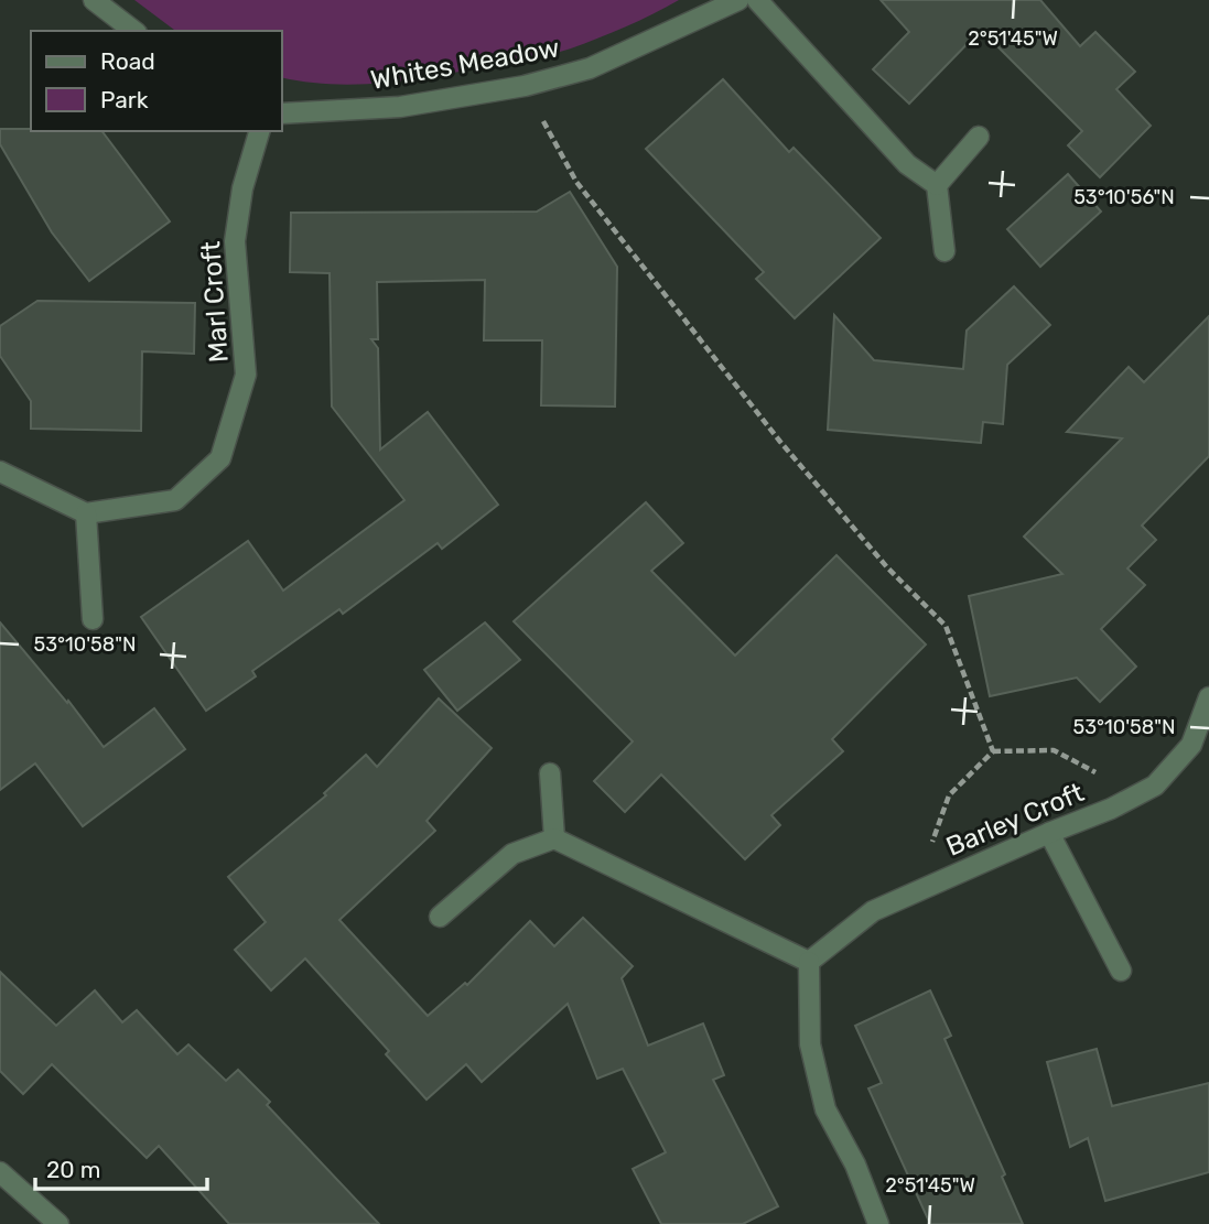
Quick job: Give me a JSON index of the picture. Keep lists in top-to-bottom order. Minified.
{"streets":{"street":["Whites Meadow","Marl Croft","Barley Croft"]},"legend":["Road","Park"],"scale_bar":"20 m","coordinates":["2°51'45\"W","53°10'56\"N","53°10'58\"N"]}
